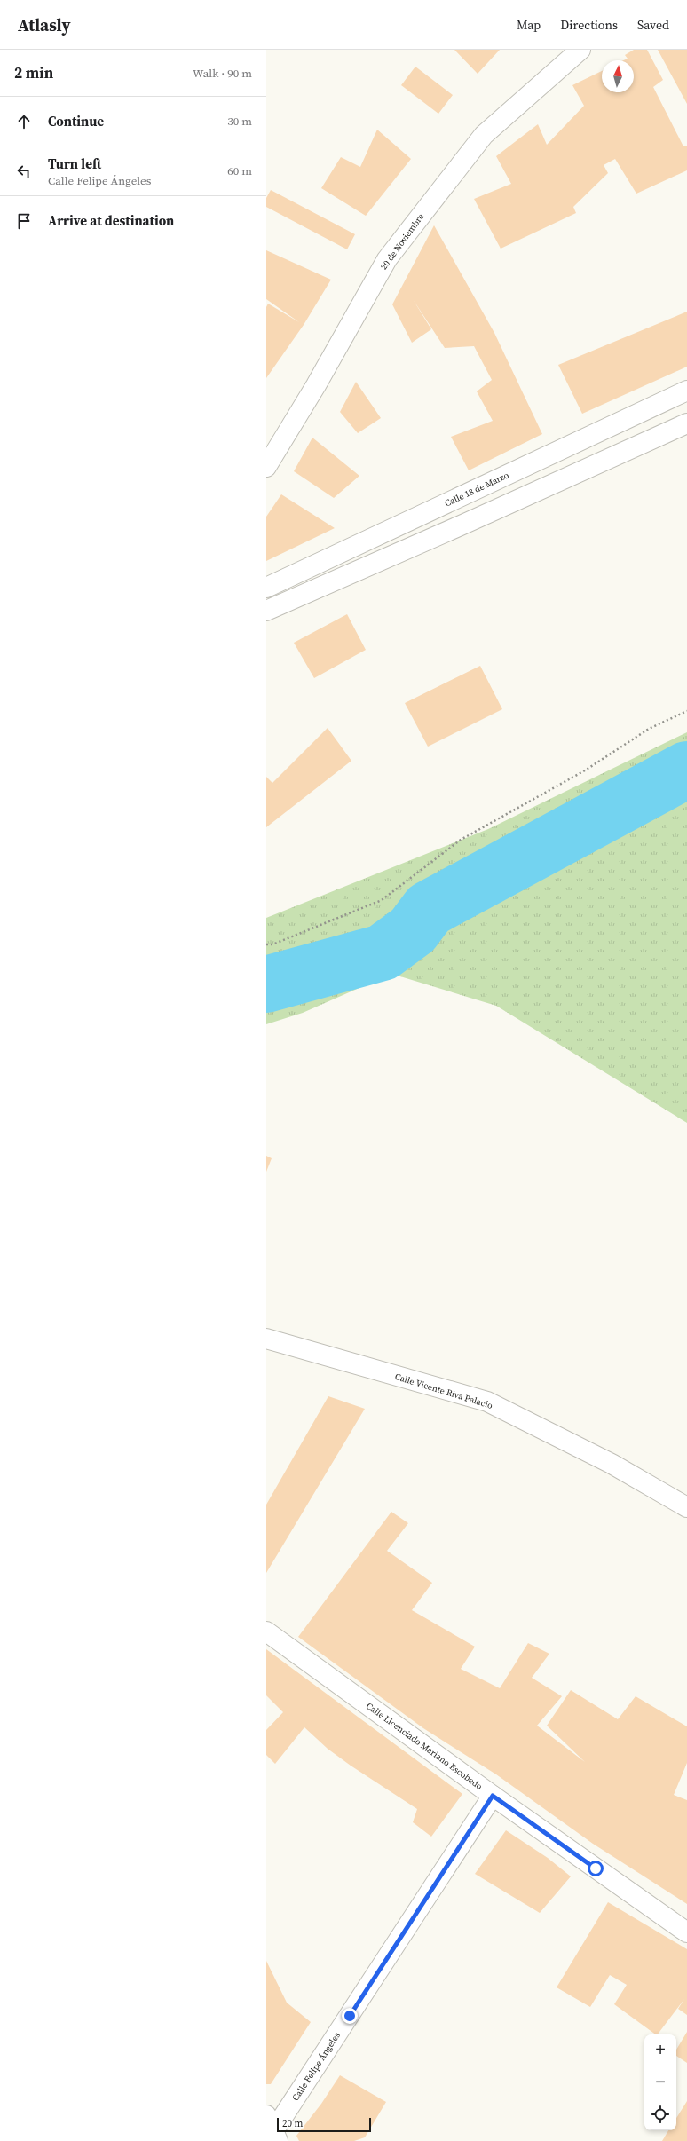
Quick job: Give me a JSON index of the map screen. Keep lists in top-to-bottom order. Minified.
{"streets":{"main road":["20 de Noviembre","Calle 18 de Marzo","Calle Vicente Riva Palacio","Calle Licenciado Mariano Escobedo","Calle Felipe Ángeles"]},"crossings":[["Calle Licenciado Mariano Escobedo","Calle Felipe Ángeles"]],"scale_bar":"20 m","north":"top","page":{"header":"Atlasly","nav":["Map","Directions","Saved"],"heading":["2 min","Walk · 90 m"],"list":[["Continue","30 m"],["Turn left","Calle Felipe Ángeles","60 m"],"Arrive at destination"],"map_buttons":["+","−"],"scale":"20 m"}}
